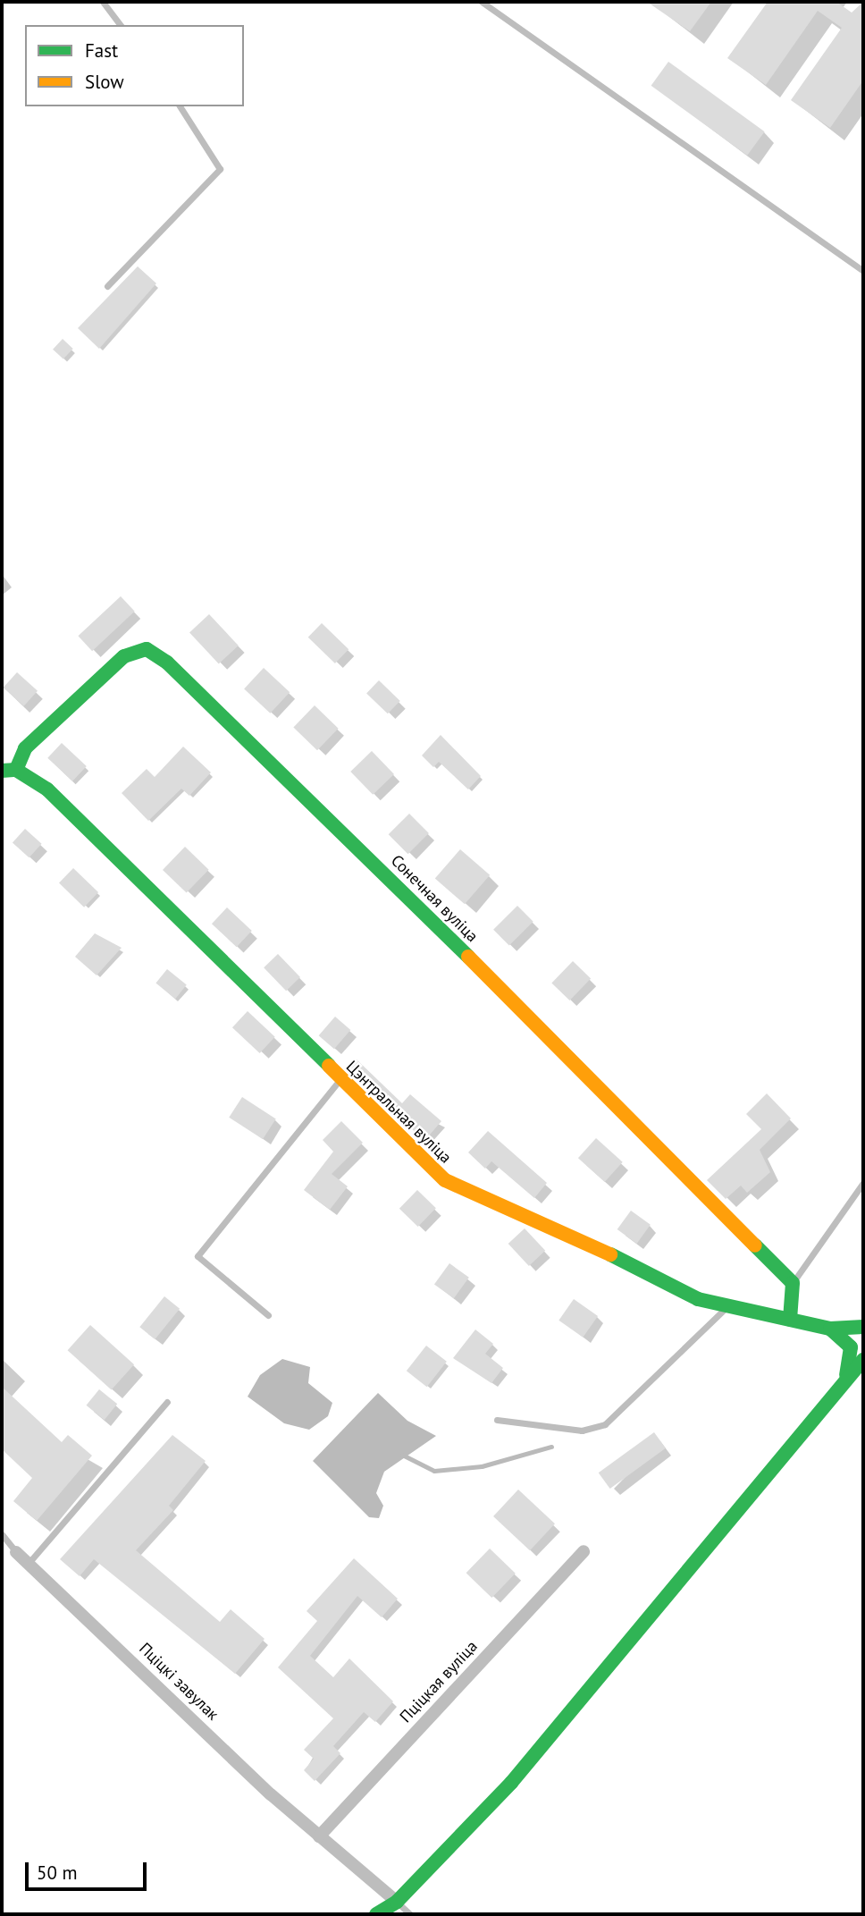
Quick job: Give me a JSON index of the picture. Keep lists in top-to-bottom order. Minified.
{"streets":{"street":["Сонечная вуліца","Цэнтральная вуліца","Пціцкі завулак","Пціцкая вуліца"]},"crossings":[["Сонечная вуліца","Цэнтральная вуліца"],["Пціцкі завулак","Пціцкая вуліца"]],"legend":["Fast","Slow"],"scale_bar":"50 m"}
